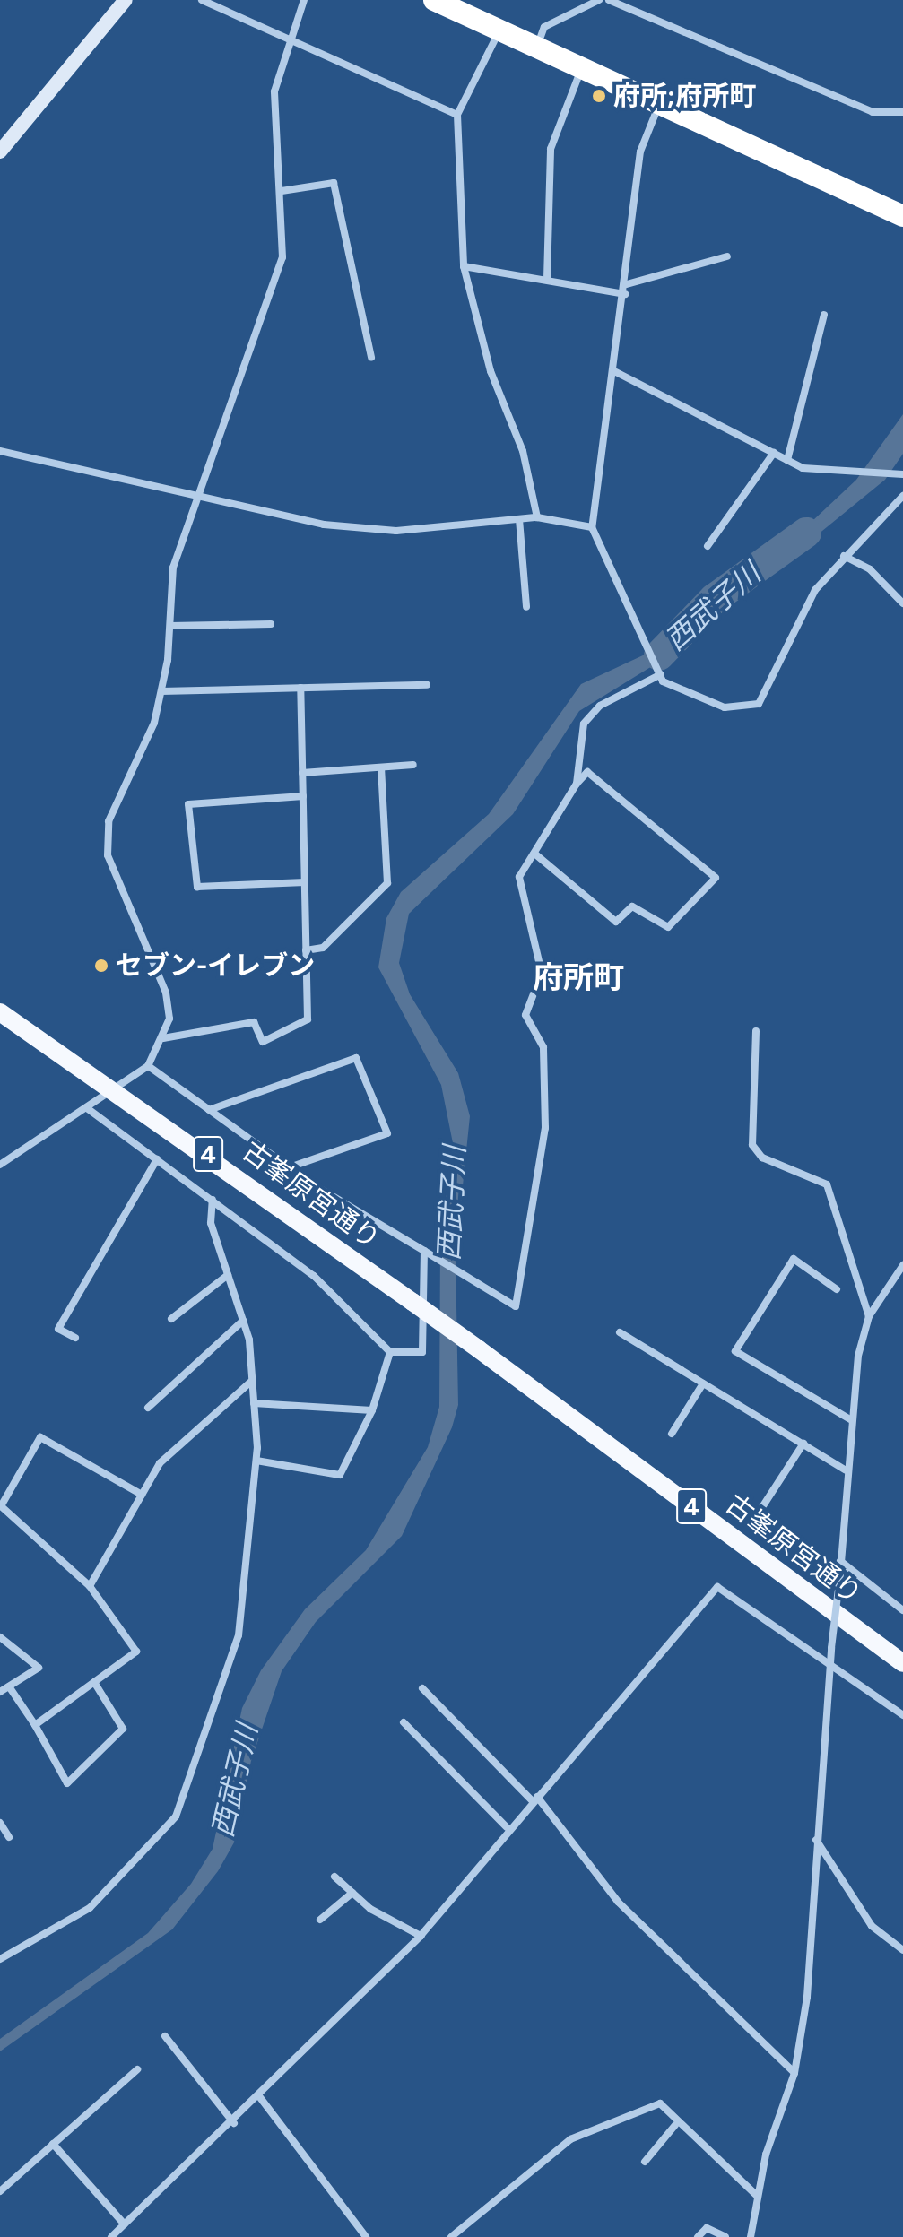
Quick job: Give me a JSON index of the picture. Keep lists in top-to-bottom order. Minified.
{"streets":{"main road":["4","古峯原宮通り"]},"districts":["府所町"],"water":["西武子川"],"places":["府所;府所町","セブン-イレブン"]}
